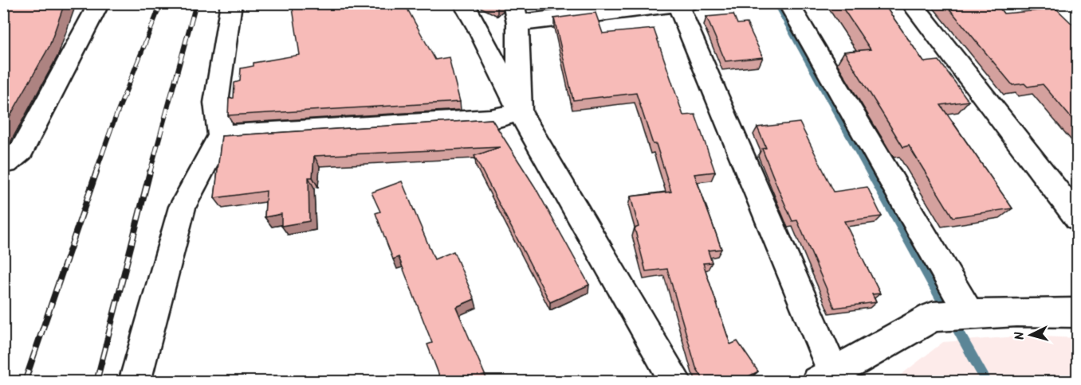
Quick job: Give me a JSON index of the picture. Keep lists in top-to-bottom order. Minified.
{"north":"left"}
